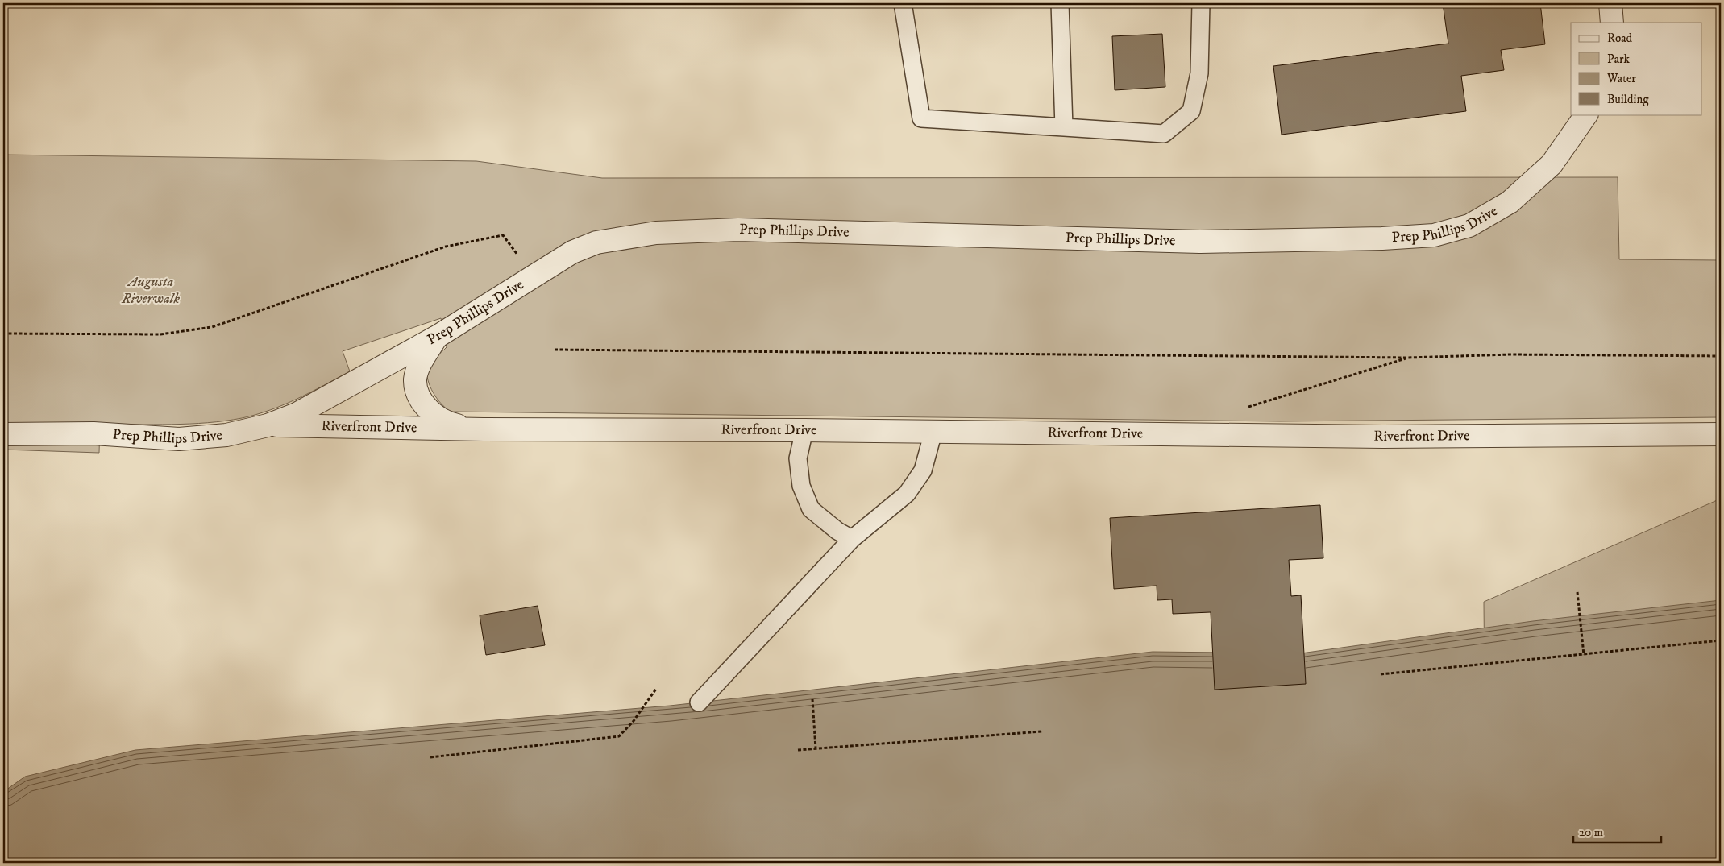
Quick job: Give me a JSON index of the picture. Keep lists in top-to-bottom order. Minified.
{"streets":{"street":["Prep Phillips Drive","Riverfront Drive"]},"crossings":[["Prep Phillips Drive","Riverfront Drive"]],"parks":["Augusta Riverwalk"],"legend":["Road","Park","Water","Building"],"scale_bar":"20 m"}
